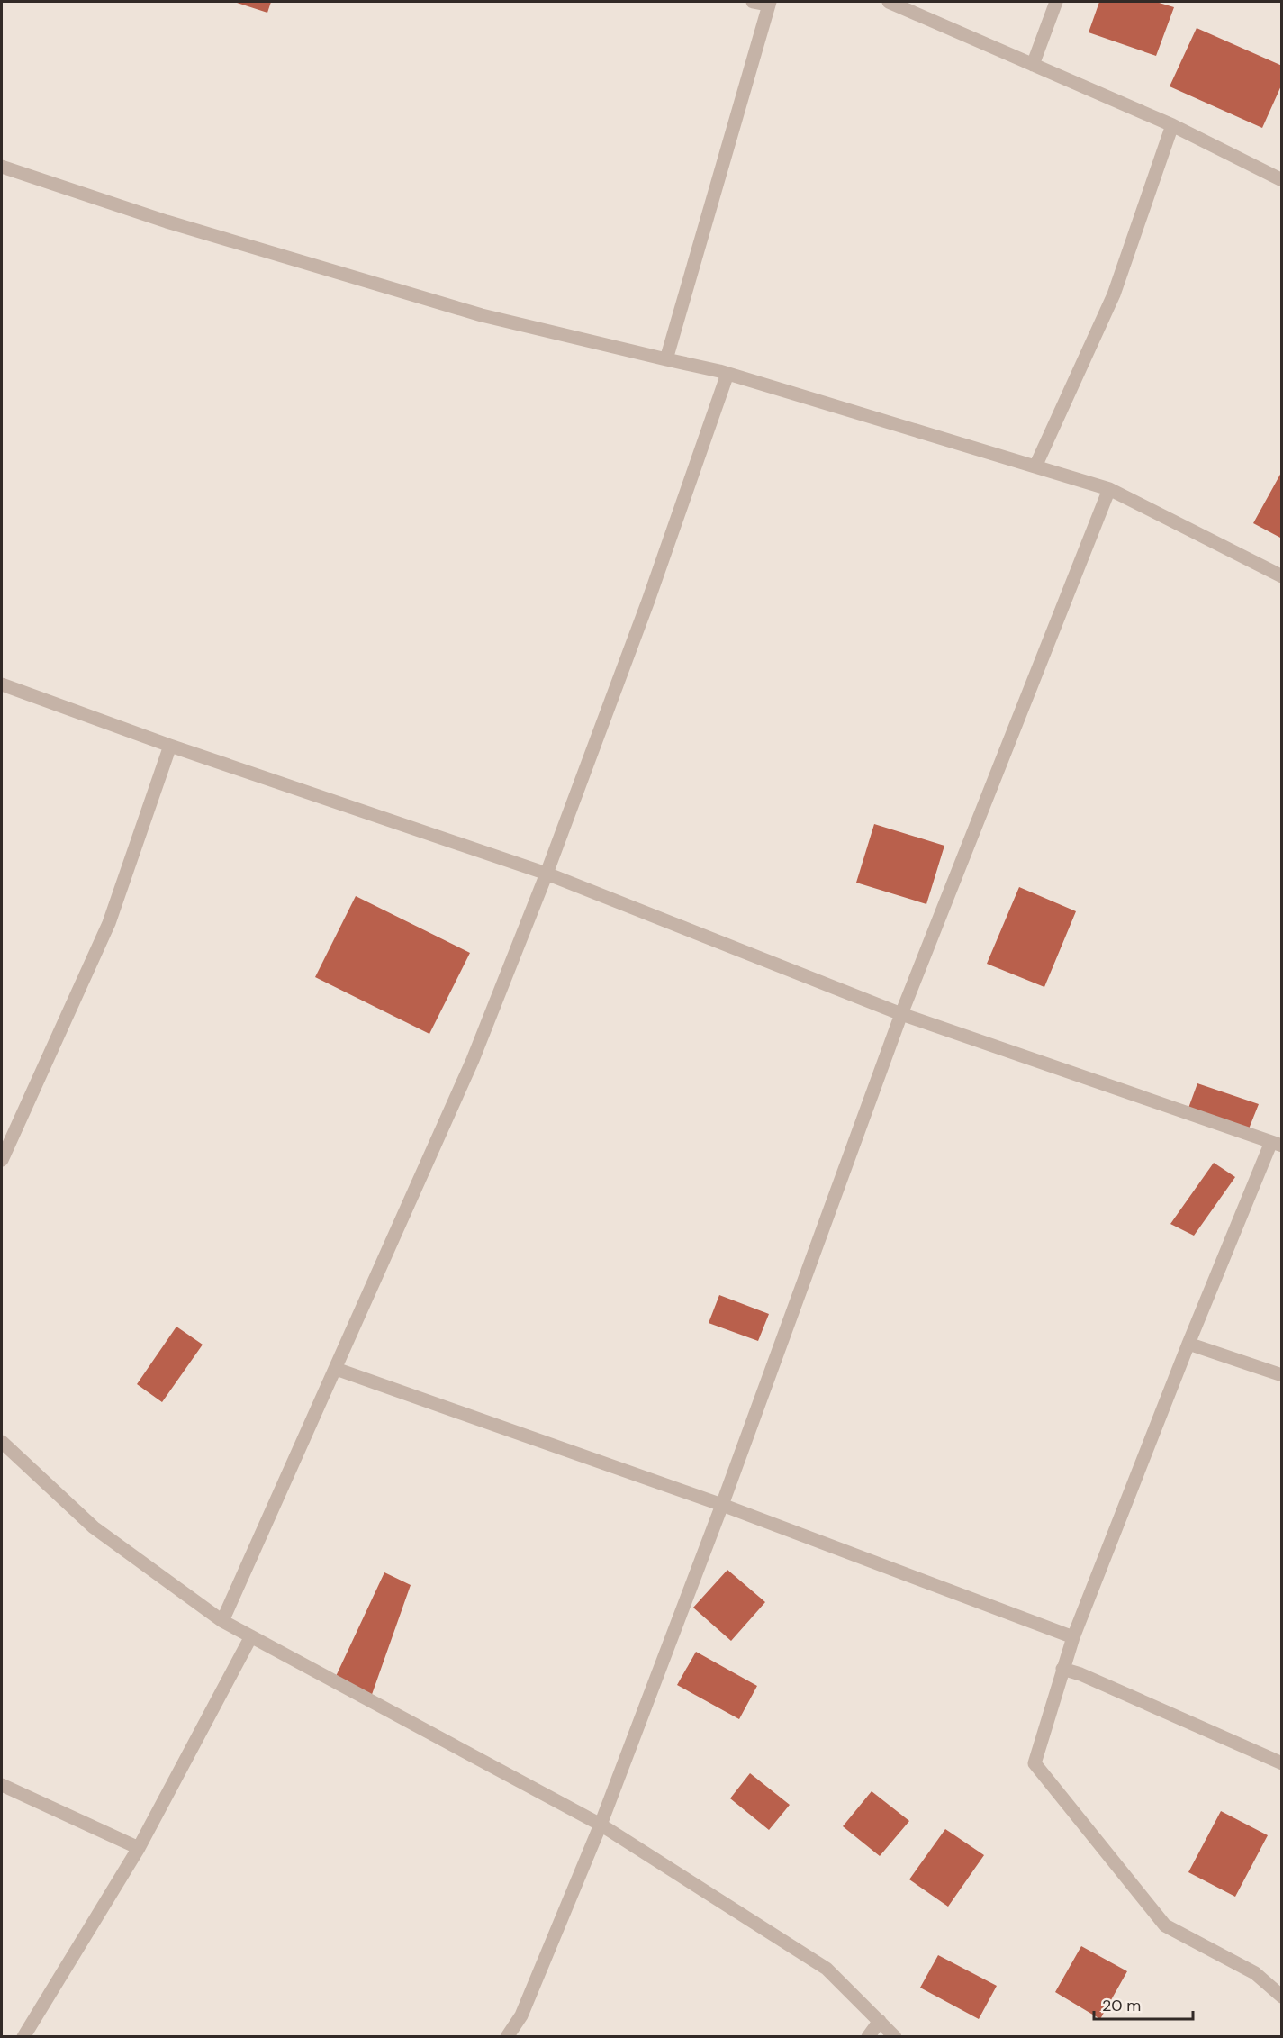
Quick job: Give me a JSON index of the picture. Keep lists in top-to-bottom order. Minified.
{"scale_bar":"20 m"}
